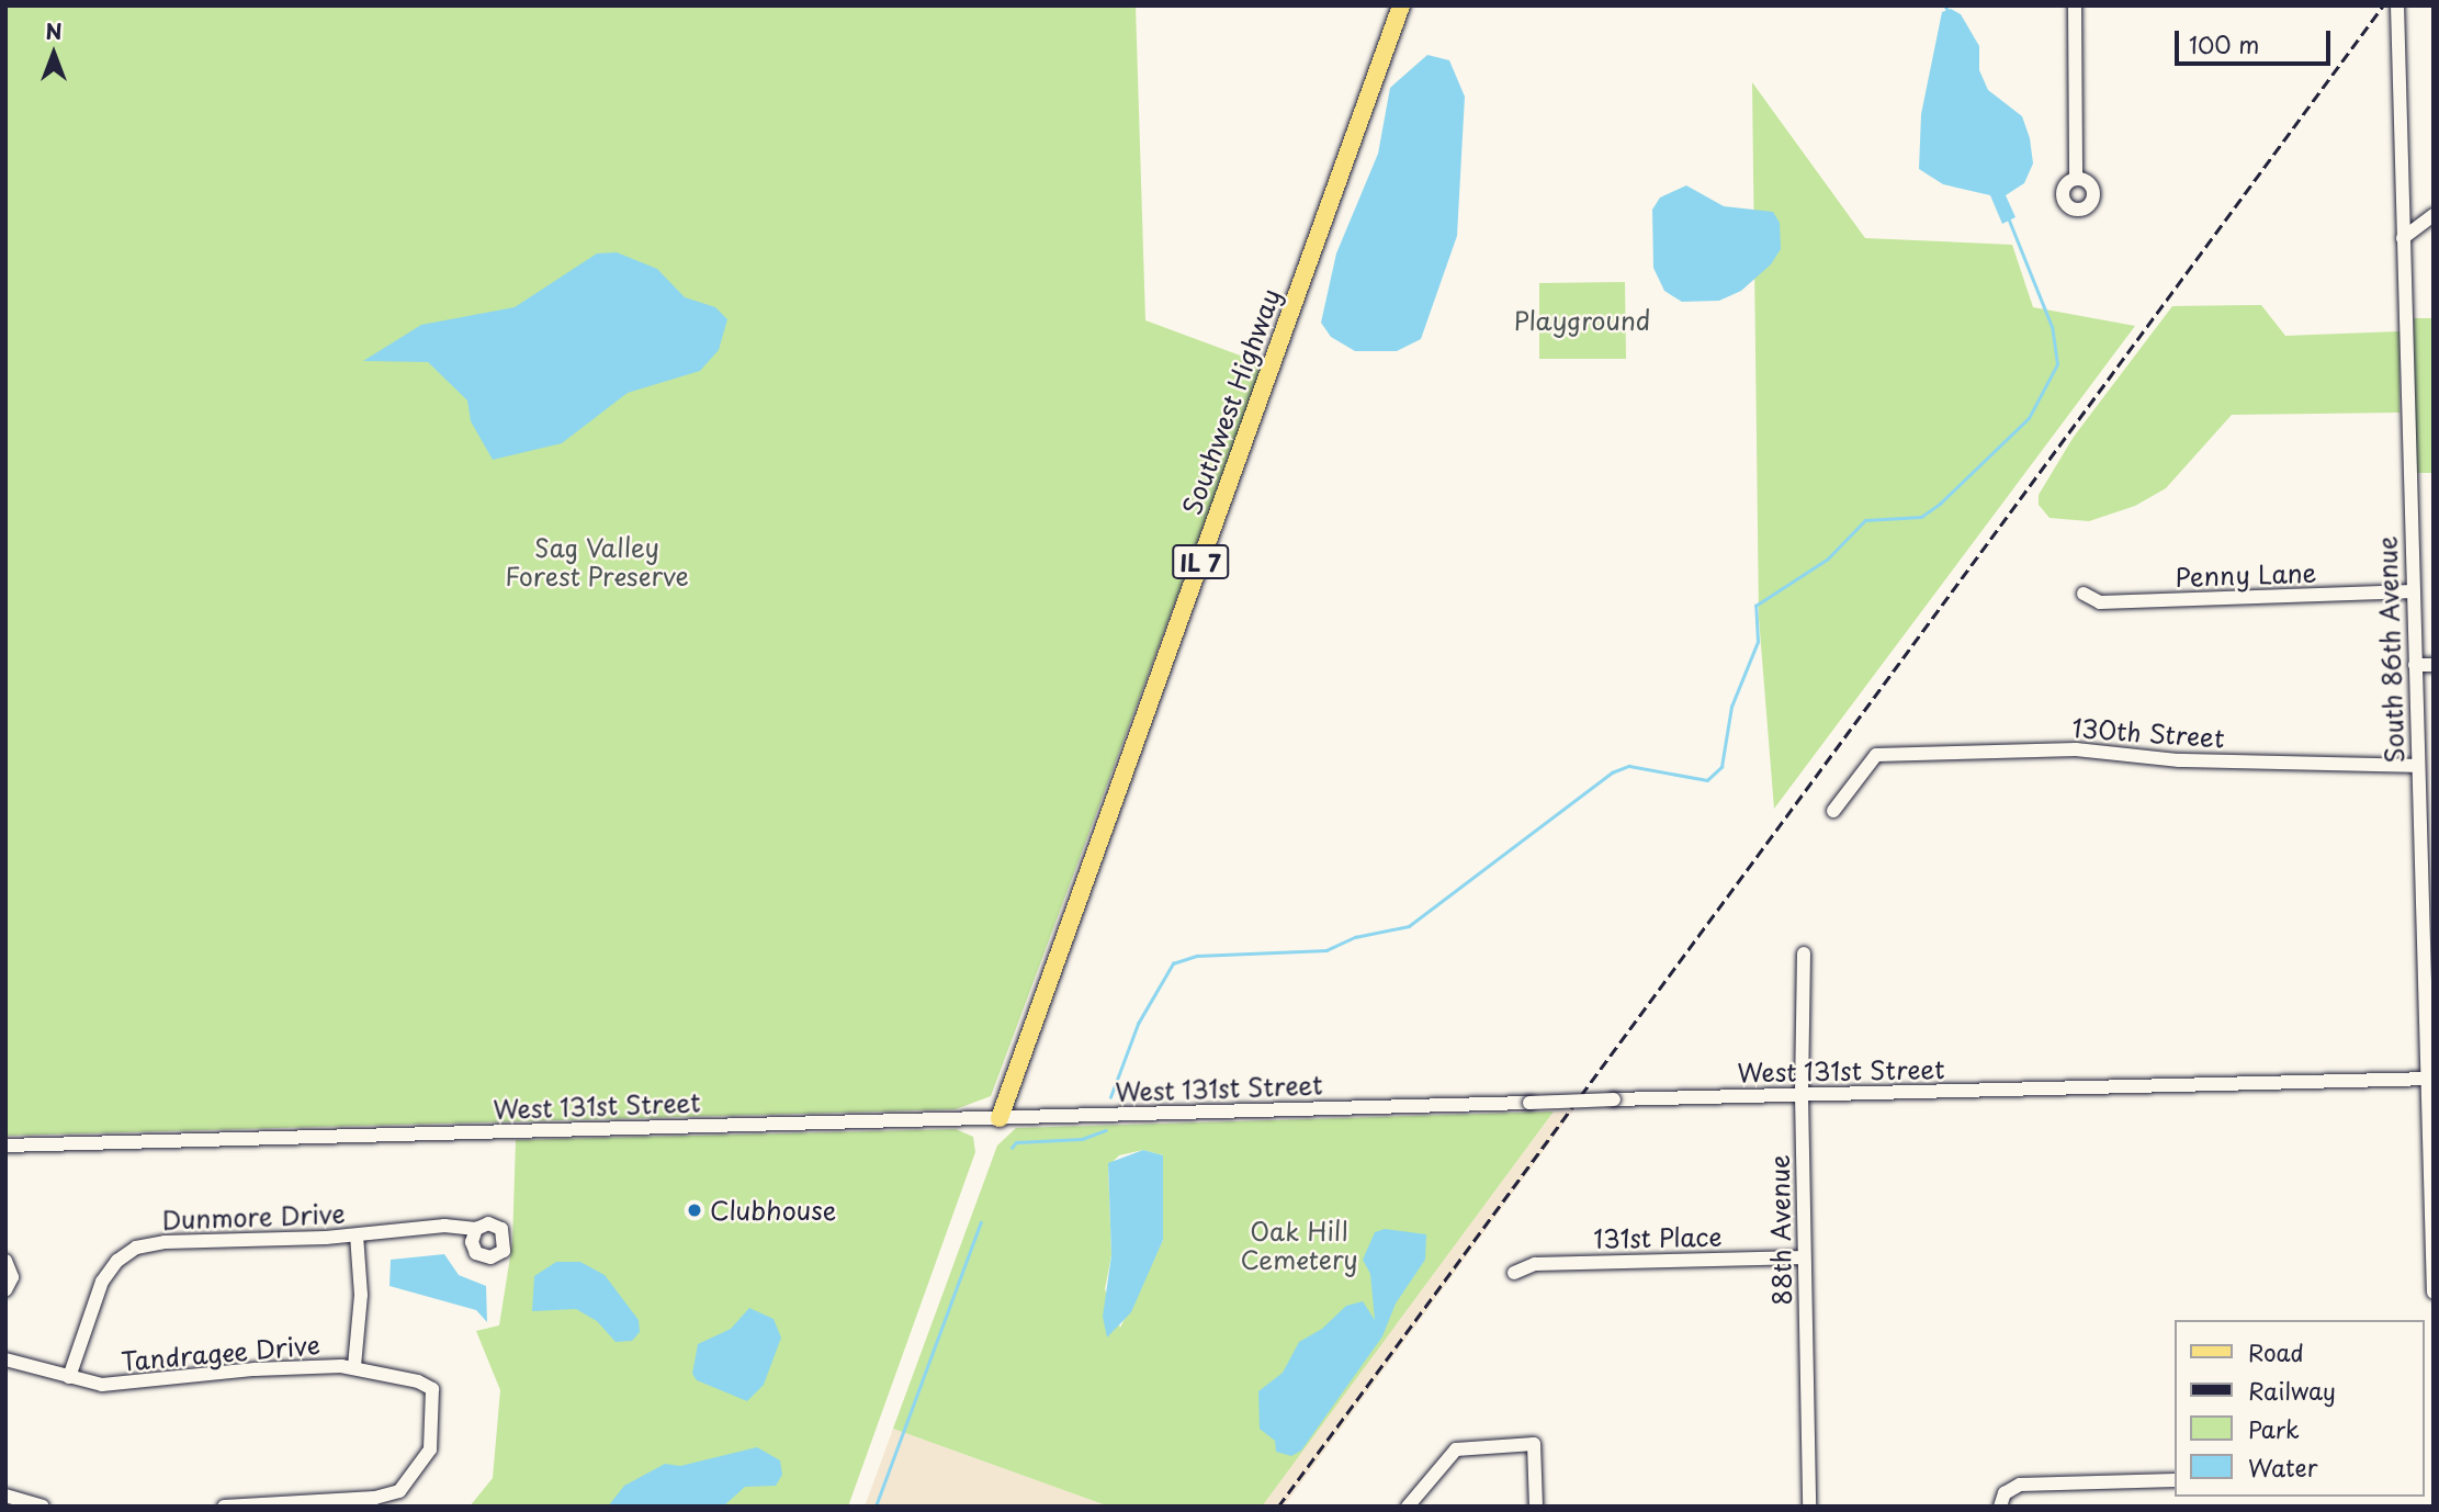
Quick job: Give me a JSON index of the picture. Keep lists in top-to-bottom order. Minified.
{"streets":{"main road":["Southwest Highway","IL 7"],"street":["Penny Lane","South 86th Avenue","130th Street","West 131st Street","Dunmore Drive","88th Avenue","131st Place","Tandragee Drive"]},"crossings":[["Southwest Highway","West 131st Street"],["Penny Lane","South 86th Avenue"],["South 86th Avenue","130th Street"],["South 86th Avenue","West 131st Street"],["West 131st Street","88th Avenue"],["Dunmore Drive","Tandragee Drive"],["88th Avenue","131st Place"]],"parks":["Playground","Sag Valley Forest Preserve","Oak Hill Cemetery"],"places":["Clubhouse"],"legend":["Road","Railway","Park","Water"],"scale_bar":"100 m","north":"top"}
